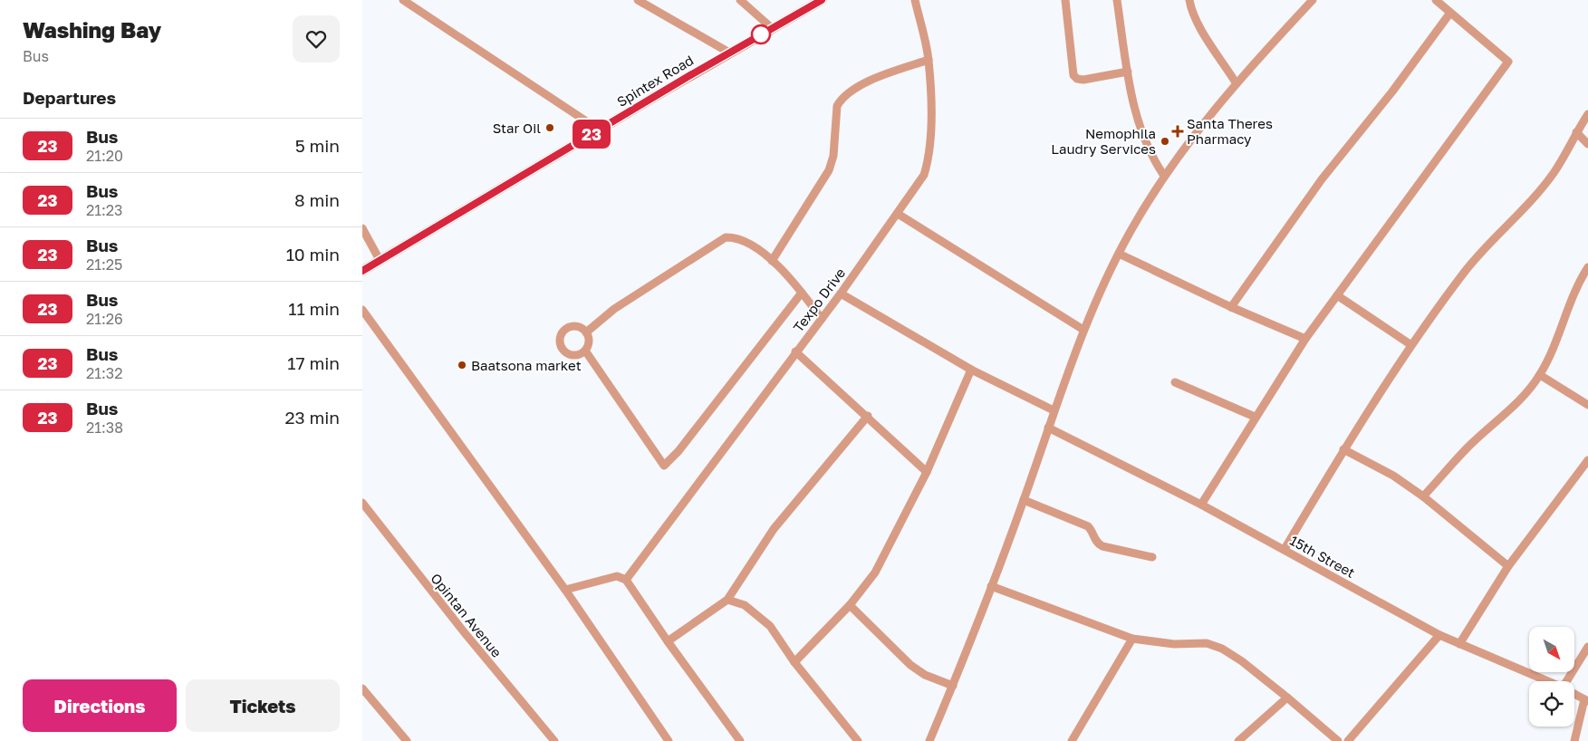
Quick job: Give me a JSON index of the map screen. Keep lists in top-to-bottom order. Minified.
{"streets":{"main road":["Spintex Road"],"street":["Texpo Drive","15th Street","Opintan Avenue"]},"places":{"other":["Star Oil","Nemophila Laudry Services","Baatsona market"],"health":["Santa Theres Pharmacy"]},"lines":["bus line 23"],"north":"bottom right","page":{"heading":[["Washing Bay","Bus"],"Departures"],"on_map":"23","list":[{"mark":"23","name":"Bus","note":"21:20","value":"5 min"},{"mark":"23","name":"Bus","note":"21:23","value":"8 min"},{"mark":"23","name":"Bus","note":"21:25","value":"10 min"},{"mark":"23","name":"Bus","note":"21:26","value":"11 min"},{"mark":"23","name":"Bus","note":"21:32","value":"17 min"},{"mark":"23","name":"Bus","note":"21:38","value":"23 min"}],"buttons":["Directions","Tickets"]}}
